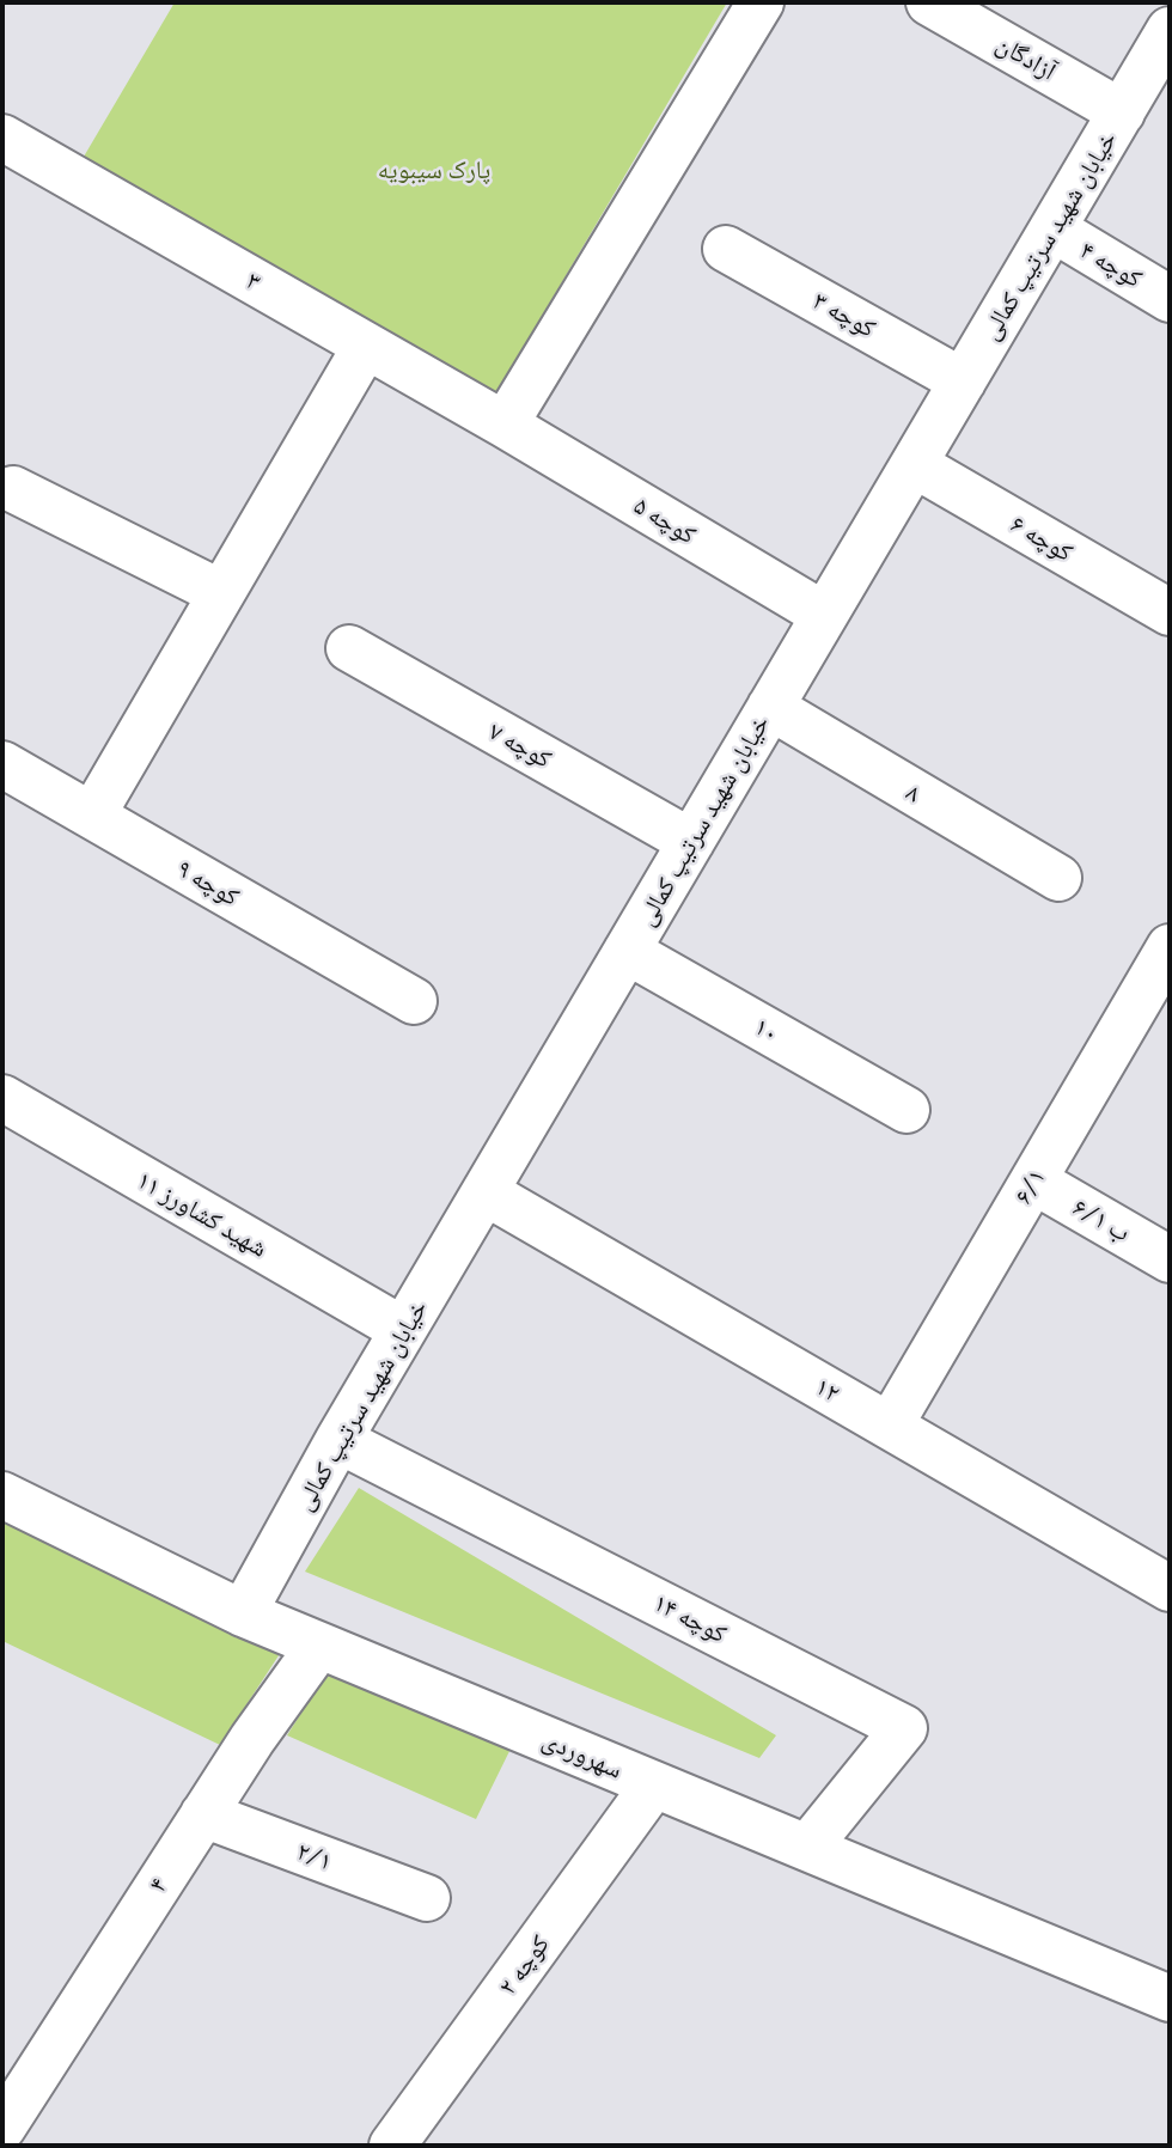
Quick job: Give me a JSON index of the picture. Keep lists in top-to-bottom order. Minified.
{"streets":{"street":["آزادگان","خیابان شهید سرتیپ کمالی","کوچه ۴","۳","کوچه ۳","کوچه ۵","کوچه ۶","کوچه ۷","۸","کوچه ۹","۱۰","۶/۱","۱۱ شهید کشاورز","۶/۱ ب","۱۲","کوچه ۱۴","سهروردی","۲/۱","۴","کوچه ۲"]},"crossings":[["آزادگان","خیابان شهید سرتیپ کمالی"],["خیابان شهید سرتیپ کمالی","کوچه ۴"],["خیابان شهید سرتیپ کمالی","کوچه ۳"],["خیابان شهید سرتیپ کمالی","کوچه ۵"],["خیابان شهید سرتیپ کمالی","کوچه ۶"],["خیابان شهید سرتیپ کمالی","کوچه ۷"],["خیابان شهید سرتیپ کمالی","۸"],["خیابان شهید سرتیپ کمالی","۱۰"],["خیابان شهید سرتیپ کمالی","۱۱ شهید کشاورز"],["خیابان شهید سرتیپ کمالی","۱۲"],["خیابان شهید سرتیپ کمالی","کوچه ۱۴"],["خیابان شهید سرتیپ کمالی","سهروردی"],["۳","کوچه ۵"],["۶/۱","۶/۱ ب"],["۶/۱","۱۲"],["کوچه ۱۴","سهروردی"],["سهروردی","۴"],["سهروردی","کوچه ۲"],["۲/۱","۴"]],"parks":["پارک سیبویه"]}
